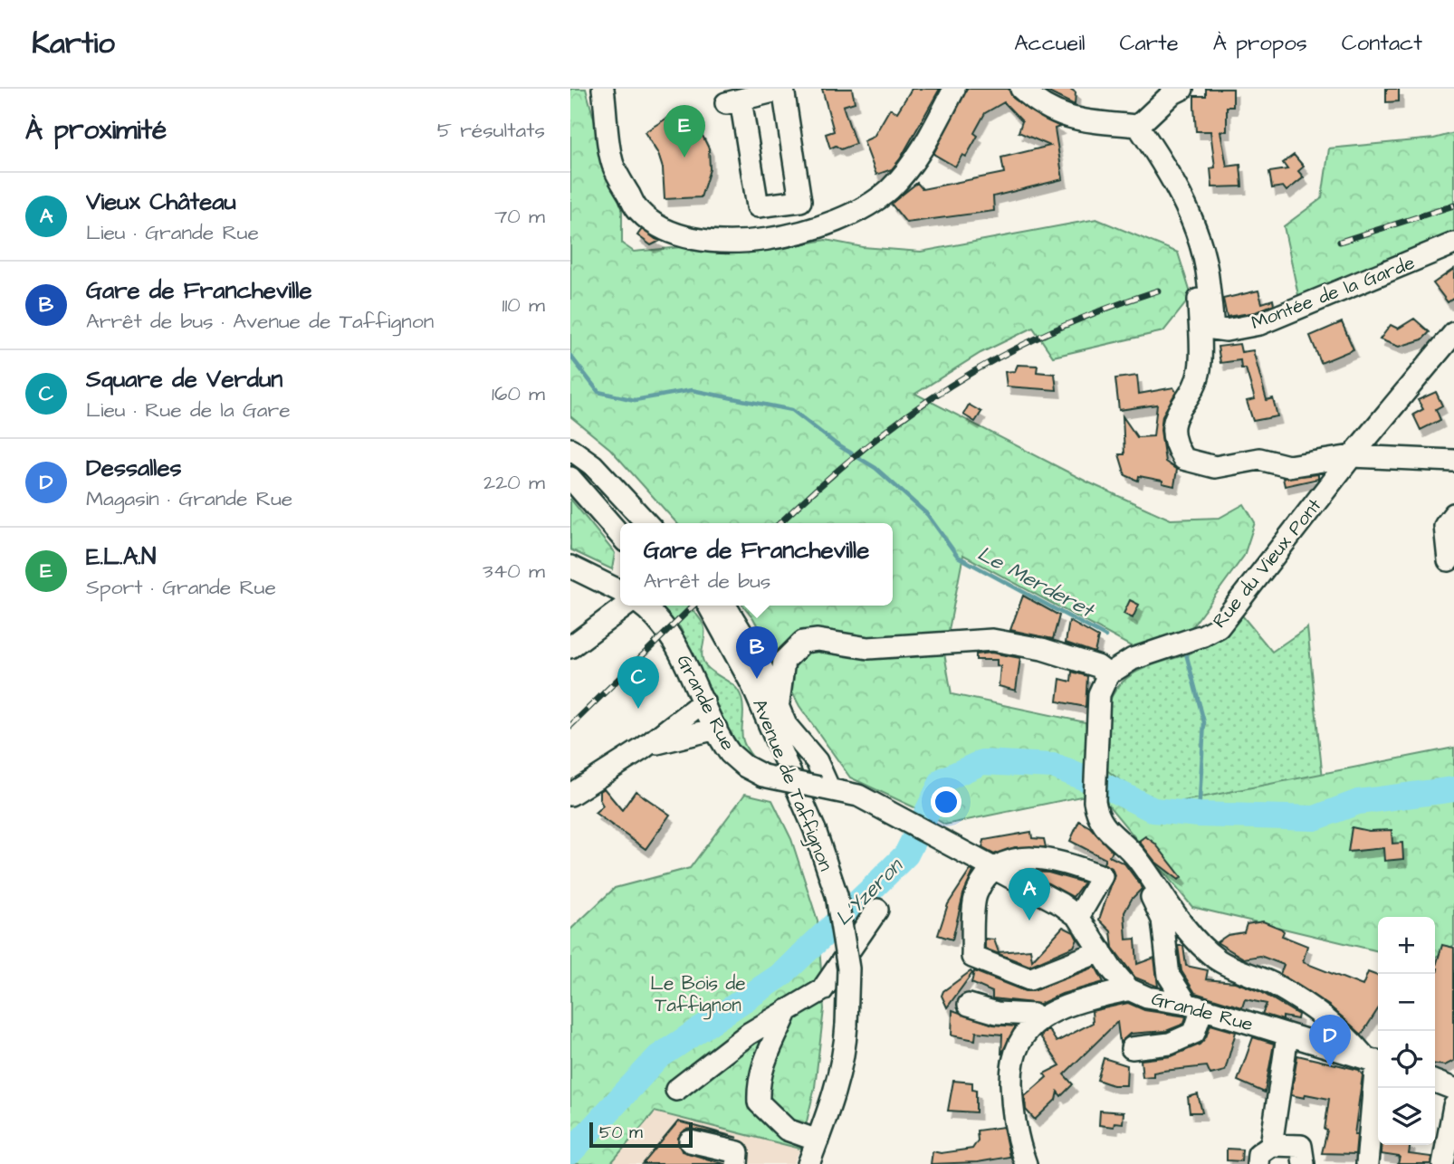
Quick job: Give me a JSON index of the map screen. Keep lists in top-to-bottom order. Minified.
{"streets":{"street":["Montée de la Garde","Rue du Vieux Pont","Grande Rue","Avenue de Taffignon"]},"water":["Le Merderet","L'Yzeron"],"parks":["Le Bois de Taffignon"],"scale_bar":"50 m","page":{"header":"Kartio","nav":["Accueil","Carte","À propos","Contact"],"heading":["À proximité","5 résultats"],"pins":["E","B","C","A","D"],"list":[{"mark":"A","name":"Vieux Château","note":"Lieu · Grande Rue","value":"70 m"},{"mark":"B","name":"Gare de Francheville","note":"Arrêt de bus · Avenue de Taffignon","value":"110 m"},{"mark":"C","name":"Square de Verdun","note":"Lieu · Rue de la Gare","value":"160 m"},{"mark":"D","name":"Dessalles","note":"Magasin · Grande Rue","value":"220 m"},{"mark":"E","name":"E.L.A.N","note":"Sport · Grande Rue","value":"340 m"}],"popup":["Gare de Francheville","Arrêt de bus"],"map_buttons":["+","−"],"scale":"50 m"}}
